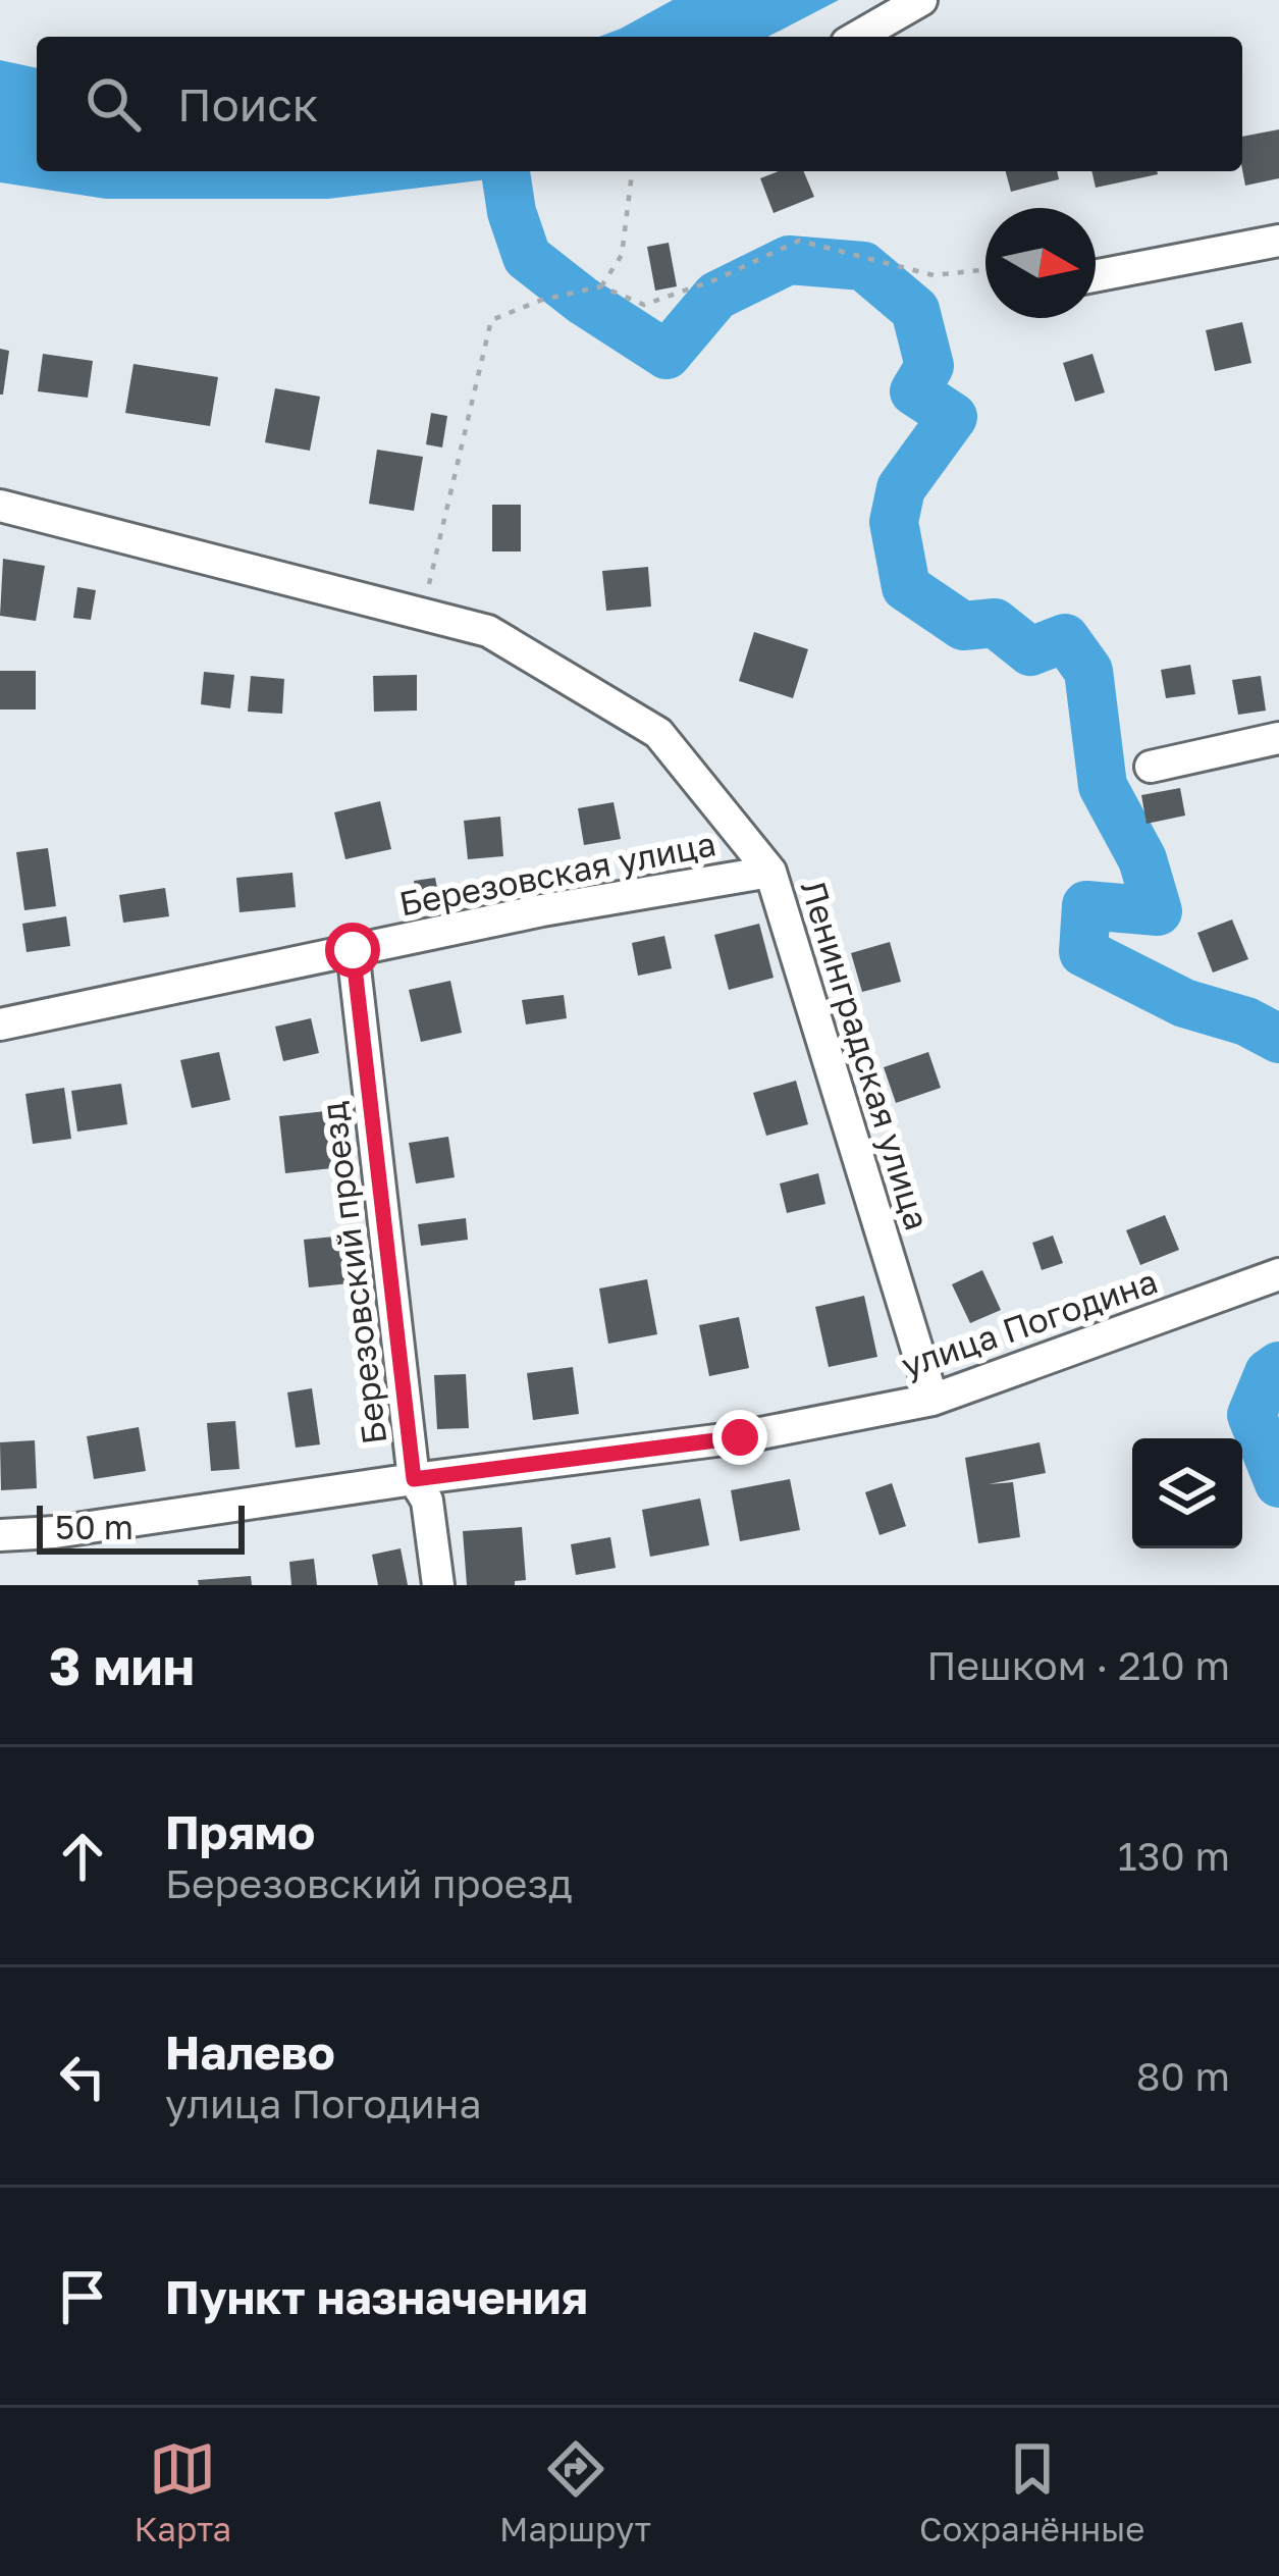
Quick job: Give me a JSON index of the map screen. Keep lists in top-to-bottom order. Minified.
{"streets":{"street":["Березовская улица","Ленинградская улица","Березовский проезд","улица Погодина"]},"crossings":[["Березовская улица","Ленинградская улица"],["Березовская улица","Березовский проезд"],["Ленинградская улица","улица Погодина"],["Березовский проезд","улица Погодина"]],"scale_bar":"50 m","north":"right","page":{"search":"Поиск","scale":"50 m","heading":["3 мин","Пешком · 210 m"],"list":[["Прямо","Березовский проезд","130 m"],["Налево","улица Погодина","80 m"],"Пункт назначения"],"nav":["Карта","Маршрут","Сохранённые"]}}
